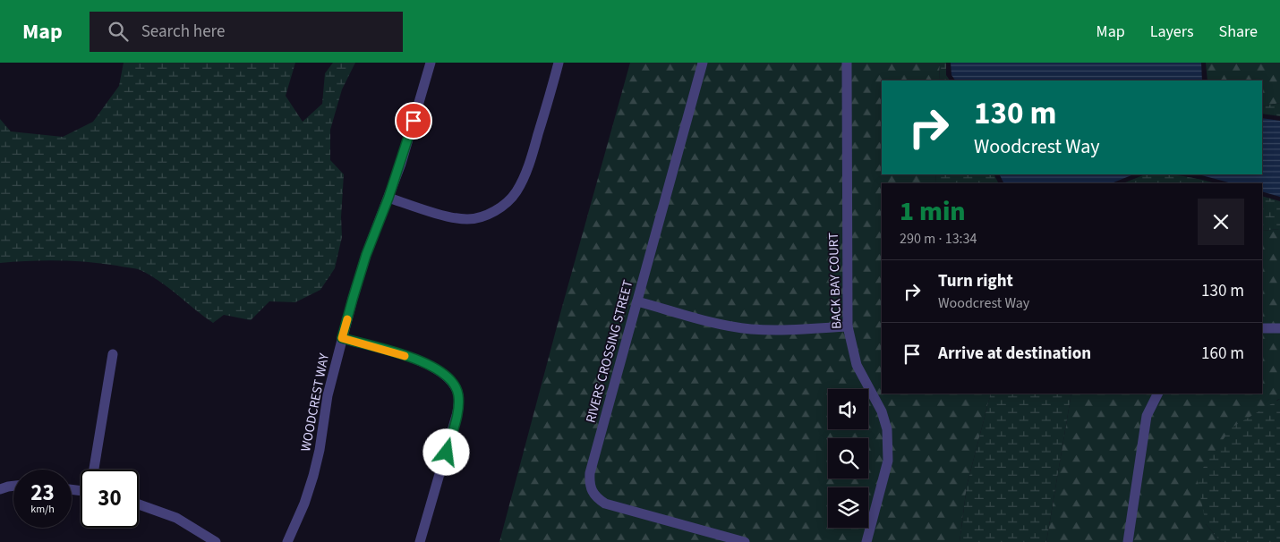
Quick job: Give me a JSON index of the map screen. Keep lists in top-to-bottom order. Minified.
{"streets":{"street":["BACK BAY COURT","RIVERS CROSSING STREET","WOODCREST WAY"]},"page":{"header":"Map","search":"Search here","nav":["Map","Layers","Share"],"turn":["130 m","Woodcrest Way"],"heading":["1 min","290 m · 13:34"],"list":[{"name":"Turn right","note":"Woodcrest Way","value":"130 m"},{"name":"Arrive at destination","value":"160 m"}],"speed":"23 km/h","limit":"30"}}
